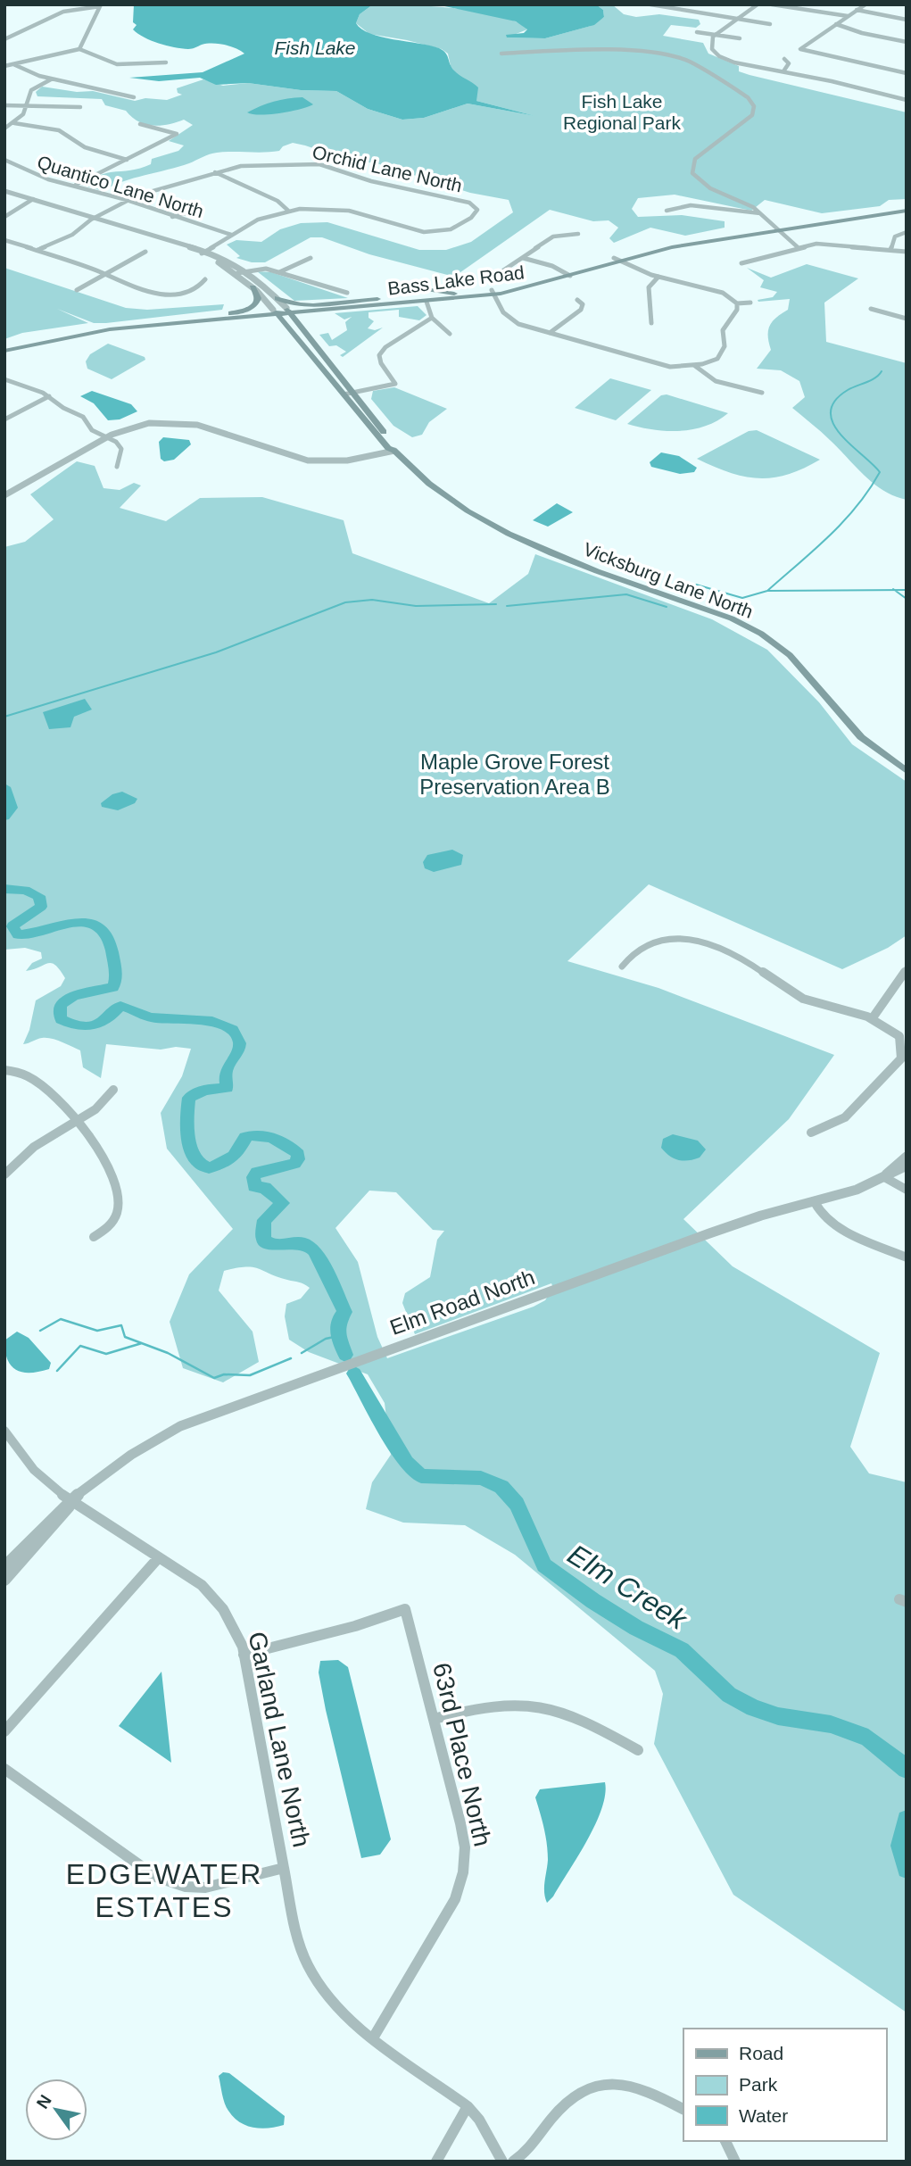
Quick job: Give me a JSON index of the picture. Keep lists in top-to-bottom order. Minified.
{"streets":{"main road":["Bass Lake Road","Vicksburg Lane North"],"street":["Orchid Lane North","Quantico Lane North","Elm Road North","Garland Lane North","63rd Place North"]},"crossings":[["Orchid Lane North","Quantico Lane North"],["Bass Lake Road","Vicksburg Lane North"],["Elm Road North","Garland Lane North"],["Garland Lane North","63rd Place North"]],"districts":["EDGEWATER ESTATES"],"water":["Fish Lake","Elm Creek"],"parks":["Fish Lake Regional Park","Maple Grove Forest Preservation Area B"],"legend":["Road","Park","Water"],"north":"top left"}
